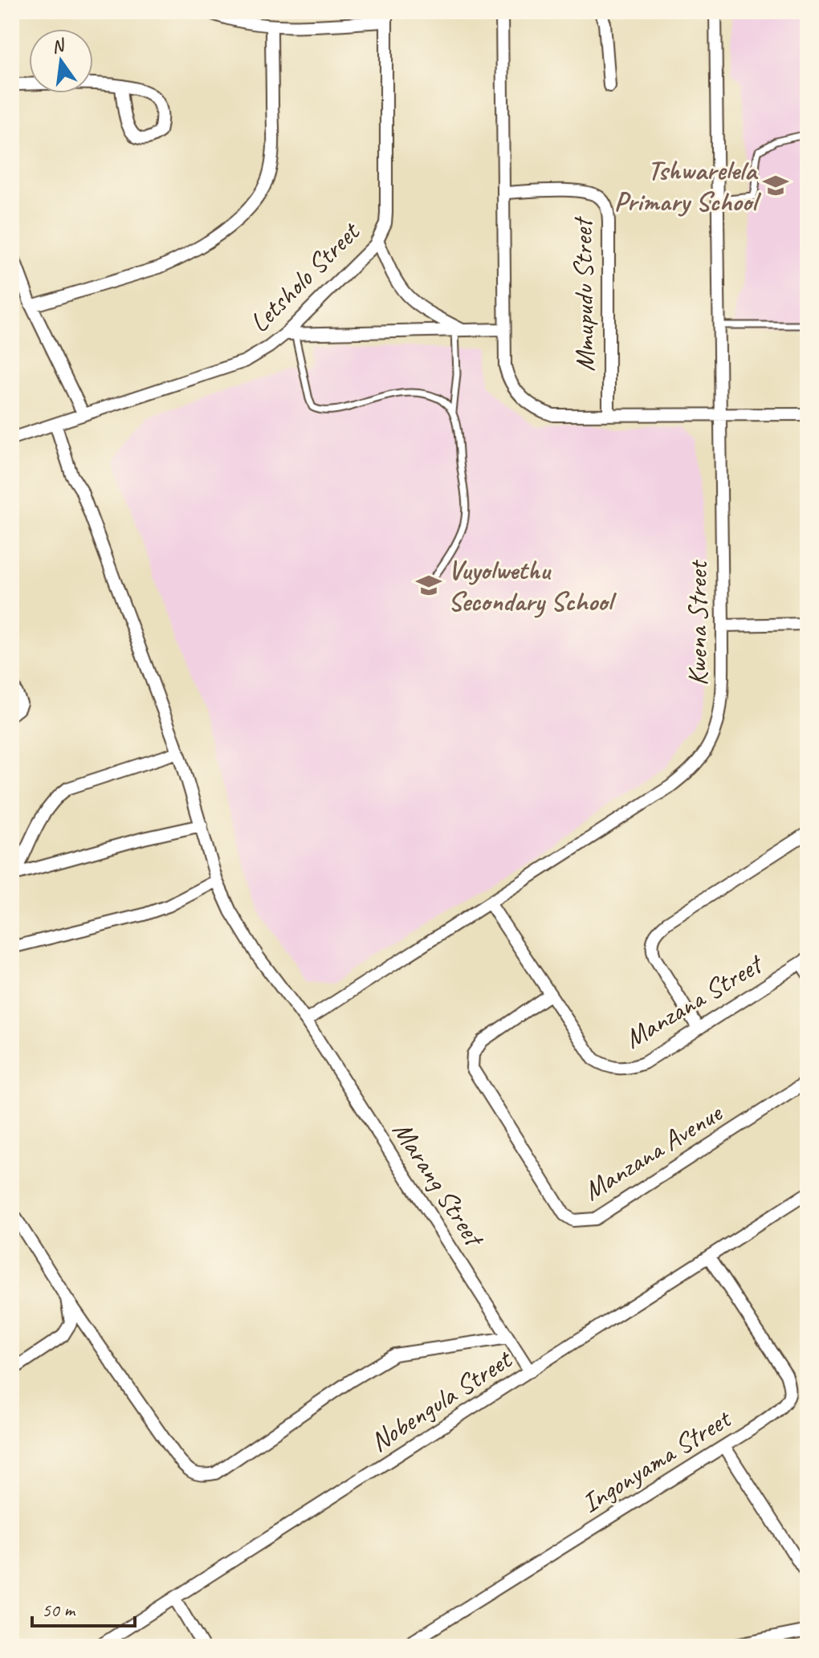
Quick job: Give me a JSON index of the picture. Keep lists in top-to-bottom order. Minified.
{"streets":{"street":["Letsholo Street","Mmupudu Street","Kwena Street","Manzana Street","Manzana Avenue","Marang Street","Nobengula Street","Ingonyama Street"]},"crossings":[["Letsholo Street","Marang Street"],["Kwena Street","Manzana Street"],["Kwena Street","Marang Street"],["Manzana Street","Manzana Avenue"],["Marang Street","Nobengula Street"],["Nobengula Street","Ingonyama Street"]],"places":{"school or university":["Tshwarelela Primary School","Vuyolwethu Secondary School"]},"scale_bar":"50 m","north":"top"}
